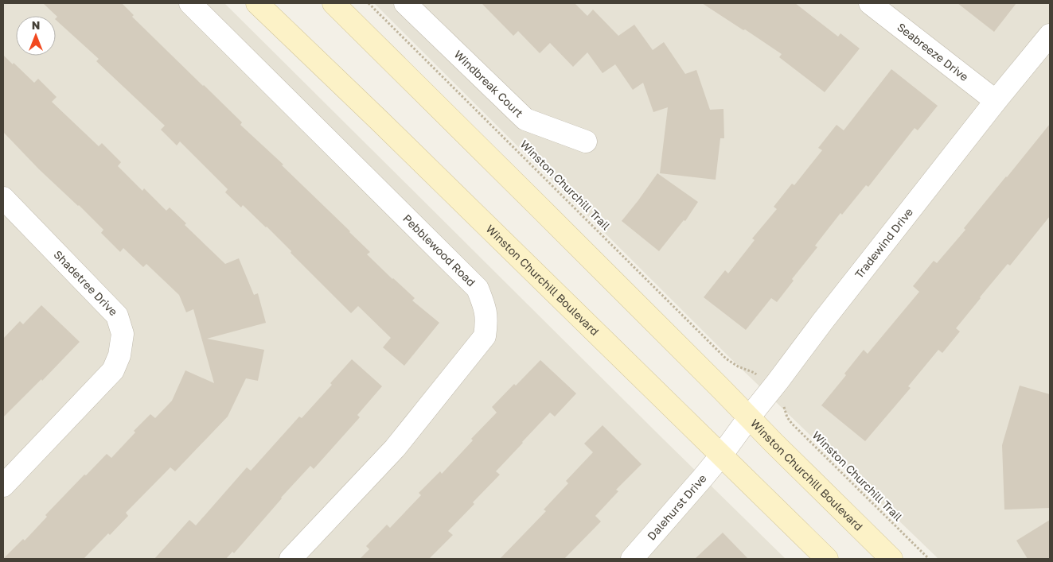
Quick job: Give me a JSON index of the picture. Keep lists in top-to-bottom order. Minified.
{"streets":{"main road":["Winston Churchill Boulevard"],"street":["Seabreeze Drive","Windbreak Court","Tradewind Drive","Pebblewood Road","Shadetree Drive","Dalehurst Drive"],"path":["Winston Churchill Trail"]},"crossings":[["Seabreeze Drive","Tradewind Drive"],["Tradewind Drive","Winston Churchill Boulevard"],["Tradewind Drive","Dalehurst Drive"],["Winston Churchill Boulevard","Dalehurst Drive"]],"north":"top"}
